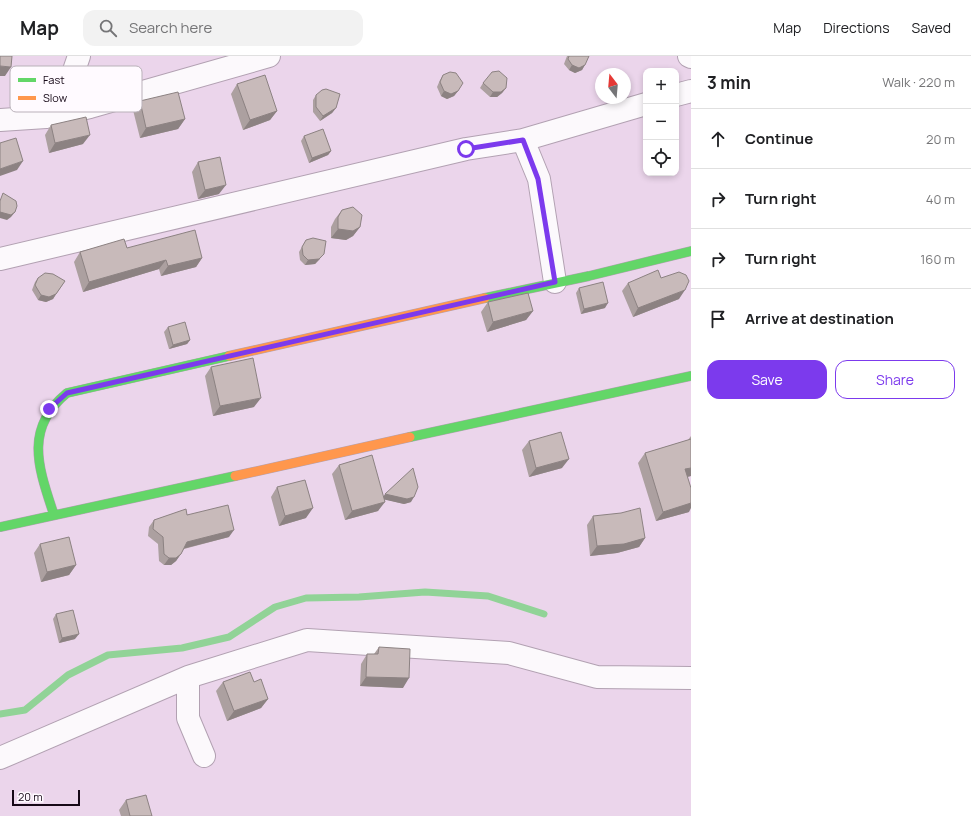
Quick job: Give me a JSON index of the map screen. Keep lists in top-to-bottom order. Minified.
{"legend":["Fast","Slow"],"scale_bar":"20 m","north":"top","page":{"header":"Map","search":"Search here","nav":["Map","Directions","Saved"],"heading":["3 min","Walk · 220 m"],"map_buttons":["+","−"],"list":[["Continue","20 m"],["Turn right","40 m"],["Turn right","160 m"],"Arrive at destination"],"buttons":["Save","Share"],"scale":"20 m"}}
